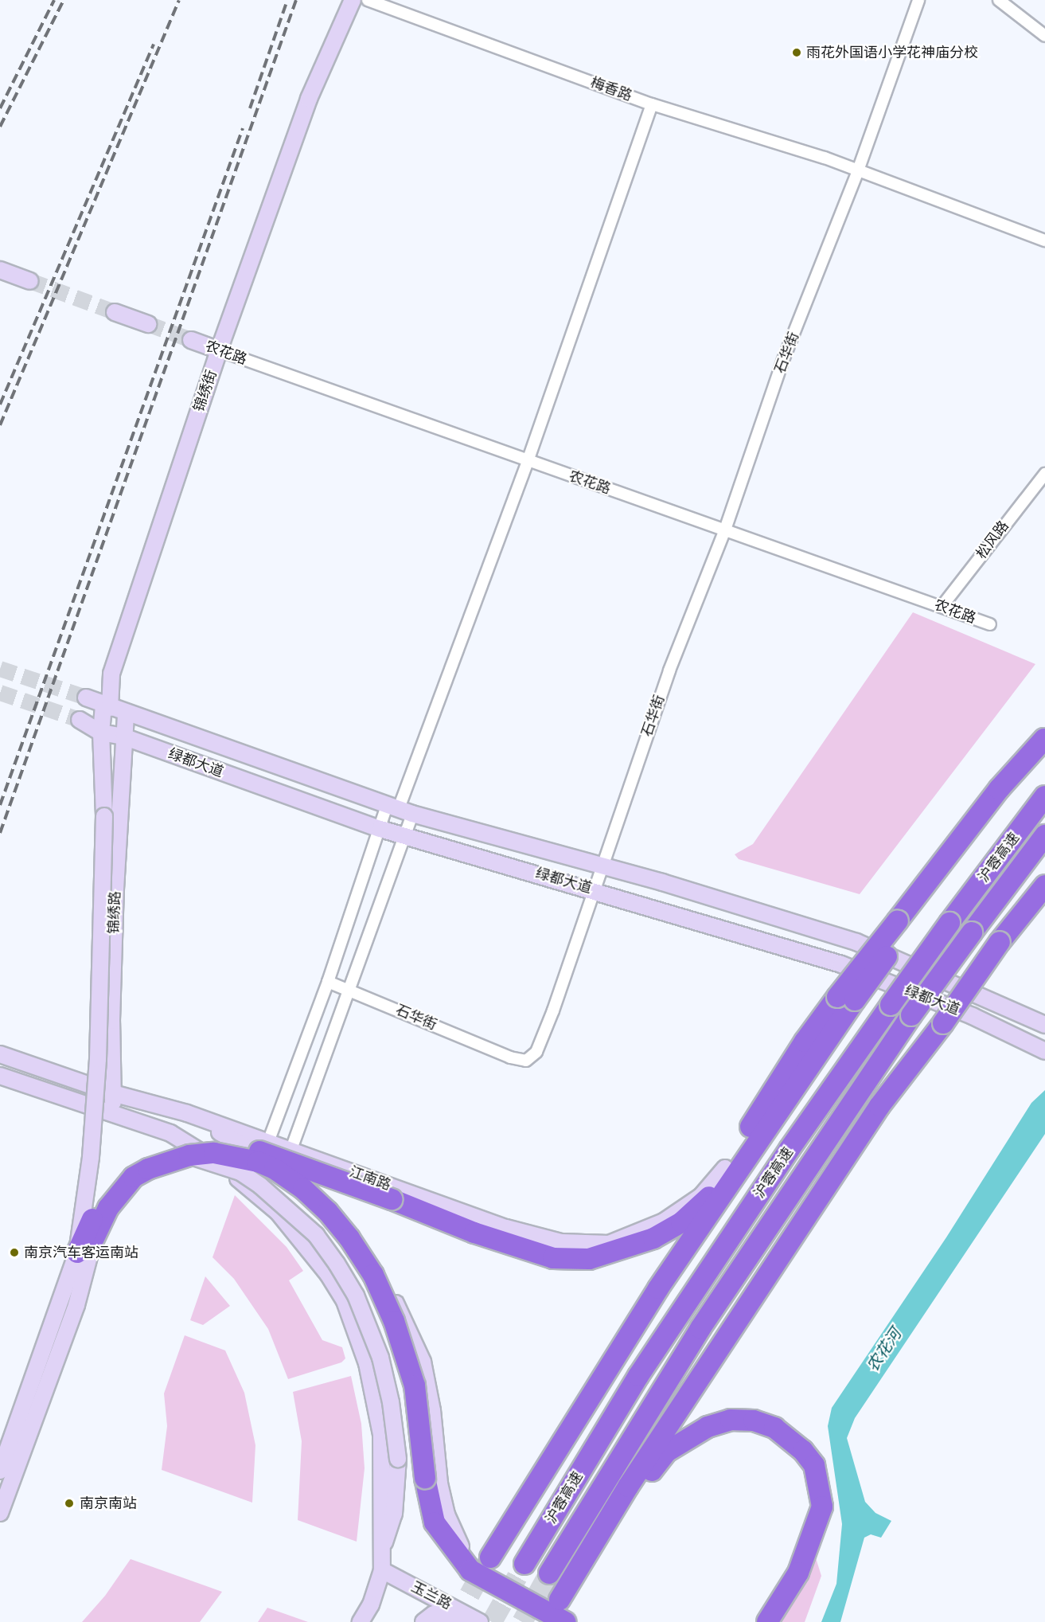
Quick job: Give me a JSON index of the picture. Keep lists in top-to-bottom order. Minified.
{"streets":{"highway":["沪蓉高速"],"main road":["农花路","锦绣街","绿都大道","锦绣路","江南路","玉兰路"],"street":["梅香路","石华街","松风路"]},"crossings":[["梅香路","石华街"],["农花路","石华街"],["农花路","锦绣街"],["农花路","松风路"],["石华街","绿都大道"],["锦绣街","绿都大道"],["绿都大道","锦绣路"],["锦绣路","江南路"]],"water":["农花河"],"places":["雨花外国语小学花神庙分校","南京汽车客运南站","南京南站"]}
